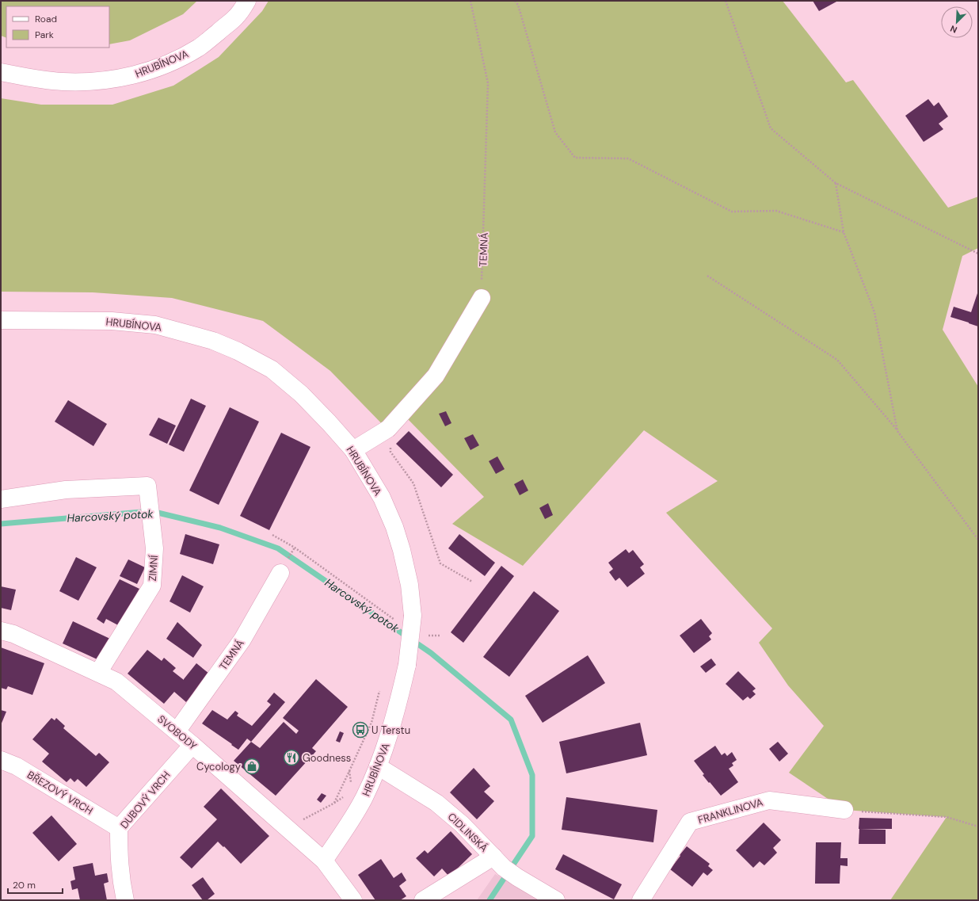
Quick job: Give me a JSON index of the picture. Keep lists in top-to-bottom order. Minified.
{"streets":{"street":["HRUBÍNOVA","TEMNÁ","ZIMNÍ","SVOBODY","BŘEZOVÝ VRCH","DUBOVÝ VRCH","FRANKLINOVA","CIDLINSKÁ"]},"crossings":[["HRUBÍNOVA","SVOBODY"],["HRUBÍNOVA","CIDLINSKÁ"],["TEMNÁ","SVOBODY"],["ZIMNÍ","SVOBODY"],["SVOBODY","DUBOVÝ VRCH"],["BŘEZOVÝ VRCH","DUBOVÝ VRCH"]],"water":["Harcovský potok"],"places":{"bus stop":["U Terstu"],"restaurant":["Goodness"],"shop":["Cycology"]},"legend":["Road","Park"],"scale_bar":"20 m","north":"bottom left"}
